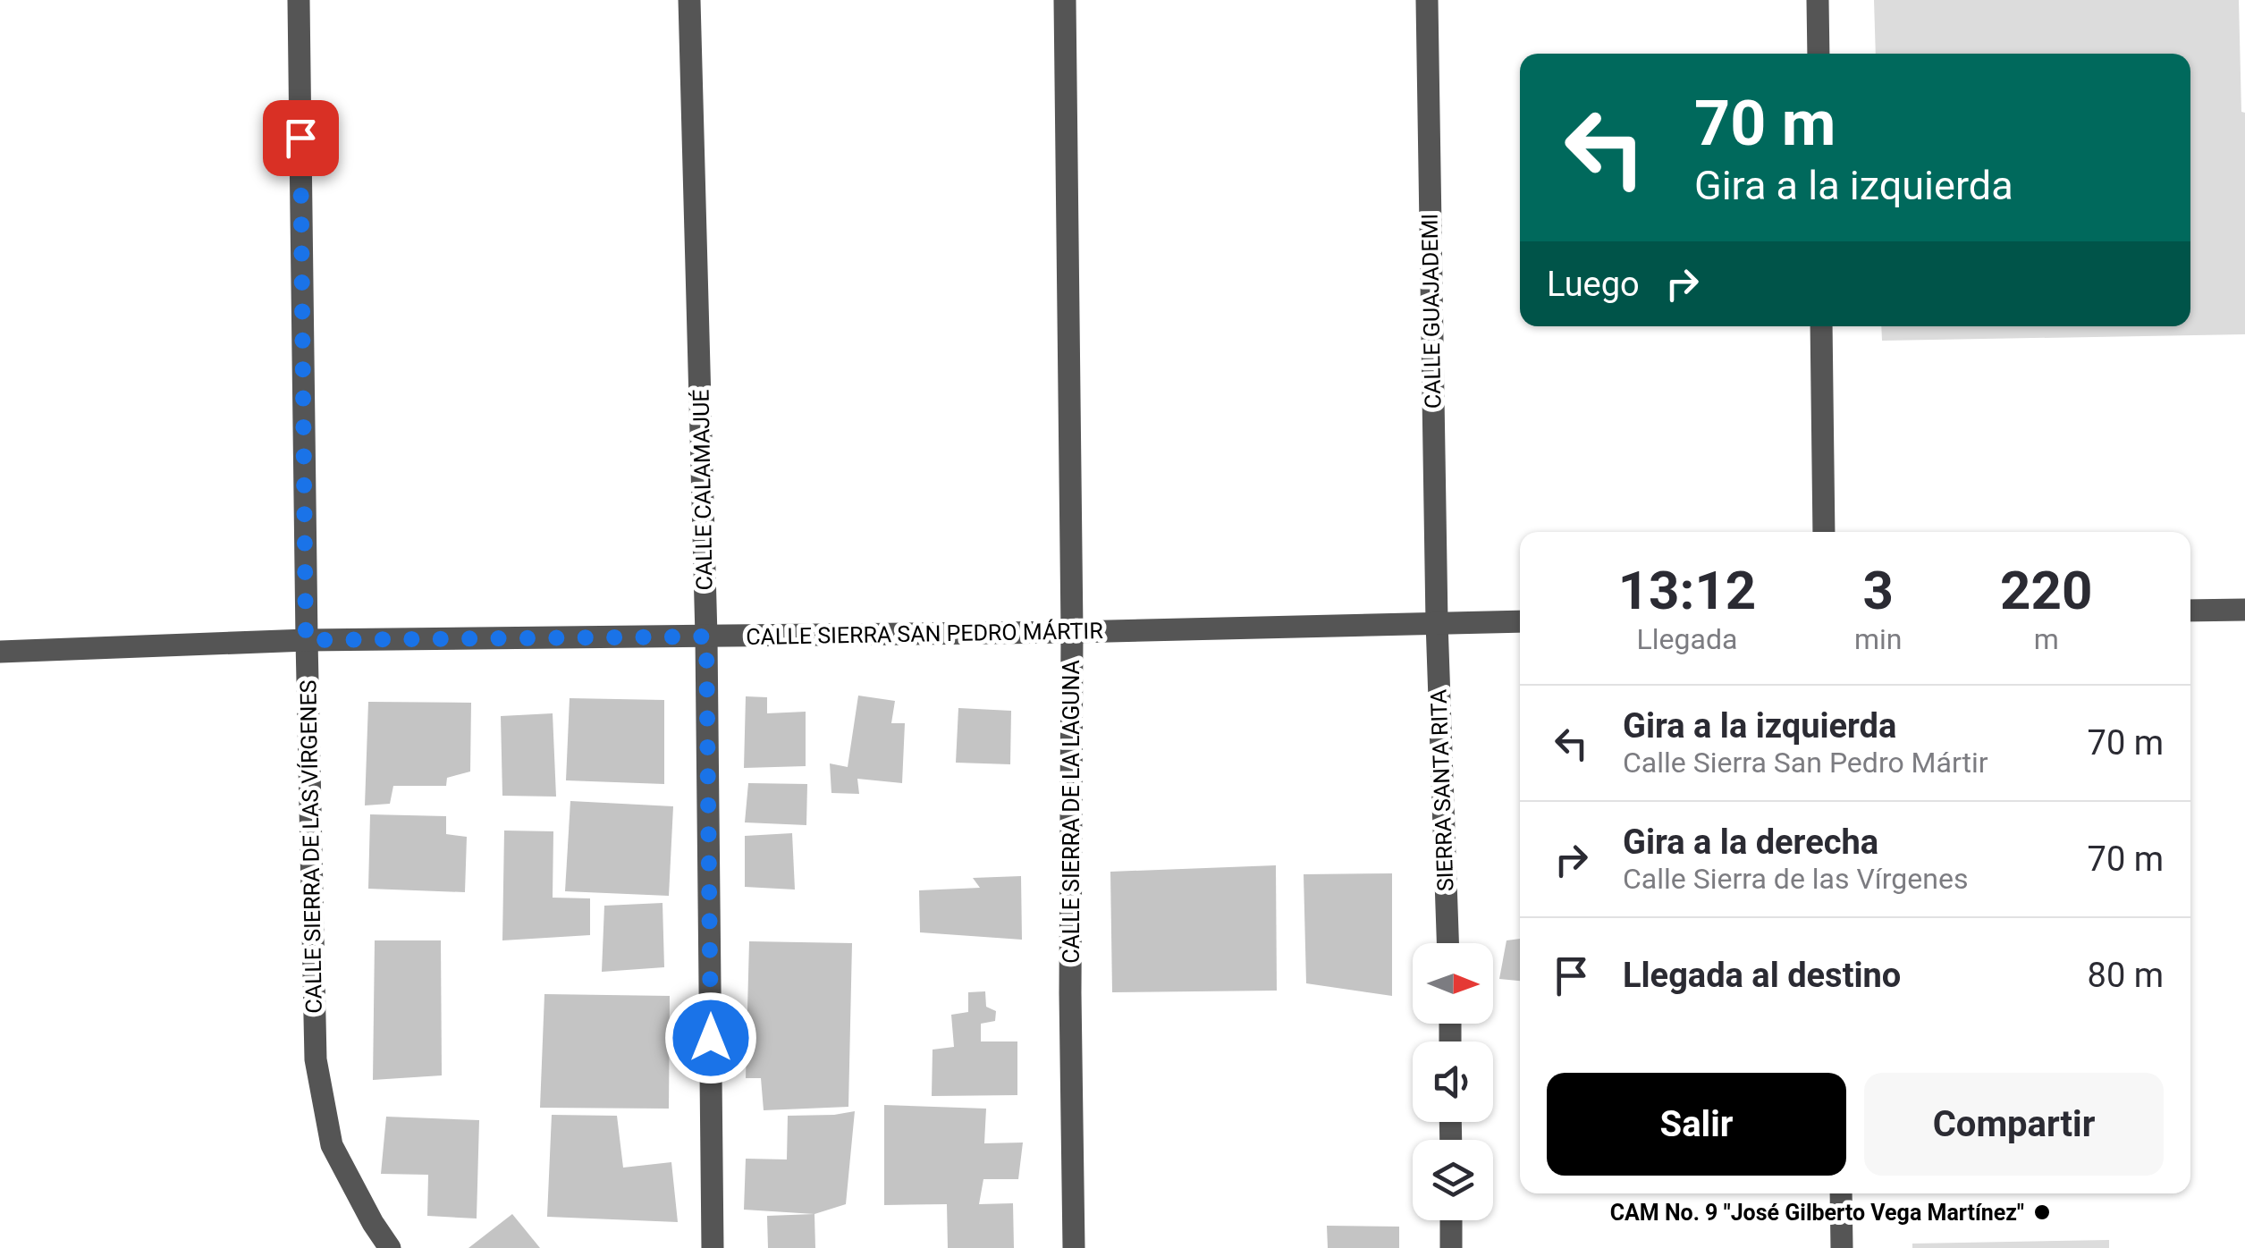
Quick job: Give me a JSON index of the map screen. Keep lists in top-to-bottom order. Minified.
{"streets":{"street":["CALLE GUAJADEMI","CALLE CALAMAJUÉ","CALLE SIERRA SAN PEDRO MÁRTIR","SIERRA SANTA RITA","CALLE SIERRA DE LA LAGUNA","CALLE SIERRA DE LAS VÍRGENES"]},"crossings":[["CALLE GUAJADEMI","CALLE SIERRA SAN PEDRO MÁRTIR"],["CALLE GUAJADEMI","SIERRA SANTA RITA"],["CALLE CALAMAJUÉ","CALLE SIERRA SAN PEDRO MÁRTIR"],["CALLE SIERRA SAN PEDRO MÁRTIR","SIERRA SANTA RITA"],["CALLE SIERRA SAN PEDRO MÁRTIR","CALLE SIERRA DE LA LAGUNA"],["CALLE SIERRA SAN PEDRO MÁRTIR","CALLE SIERRA DE LAS VÍRGENES"]],"places":["CAM No. 9 \"José Gilberto Vega Martínez\""],"north":"right","page":{"turn":["70 m","Gira a la izquierda"],"then":"Luego","eta":["13:12","Llegada","3","min","220","m"],"list":[{"name":"Gira a la izquierda","note":"Calle Sierra San Pedro Mártir","value":"70 m"},{"name":"Gira a la derecha","note":"Calle Sierra de las Vírgenes","value":"70 m"},{"name":"Llegada al destino","value":"80 m"}],"buttons":["Salir","Compartir"]}}
